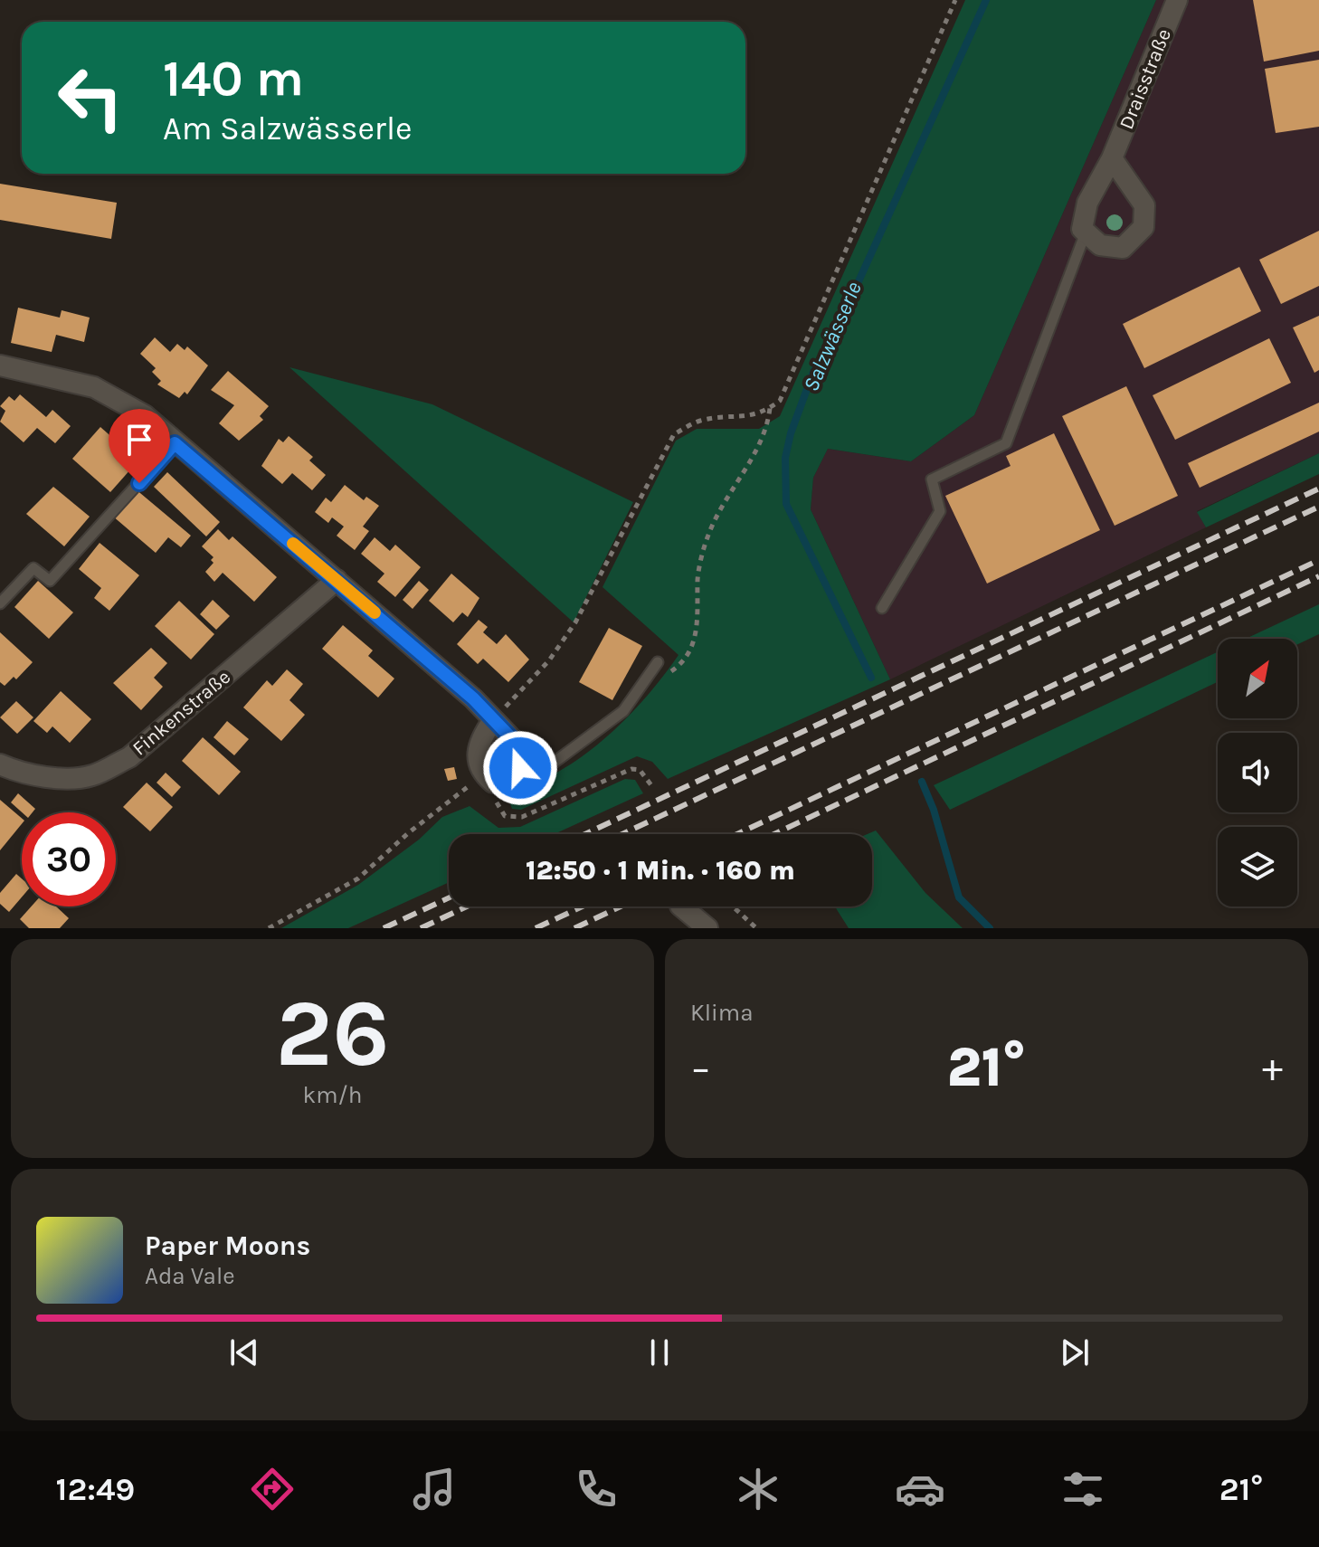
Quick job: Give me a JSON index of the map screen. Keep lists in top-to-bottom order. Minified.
{"streets":{"street":["Draisstraße","Finkenstraße"]},"water":["Salzwässerle"],"north":"top right","page":{"turn":["140 m","Am Salzwässerle"],"limit":"30","trip":"12:50 · 1 Min. · 160 m","tile":[["26","km/h"],"Klima"],"heat":["−","21°","+"],"song":["Paper Moons","Ada Vale"],"tabs":["12:49","21°"]}}
